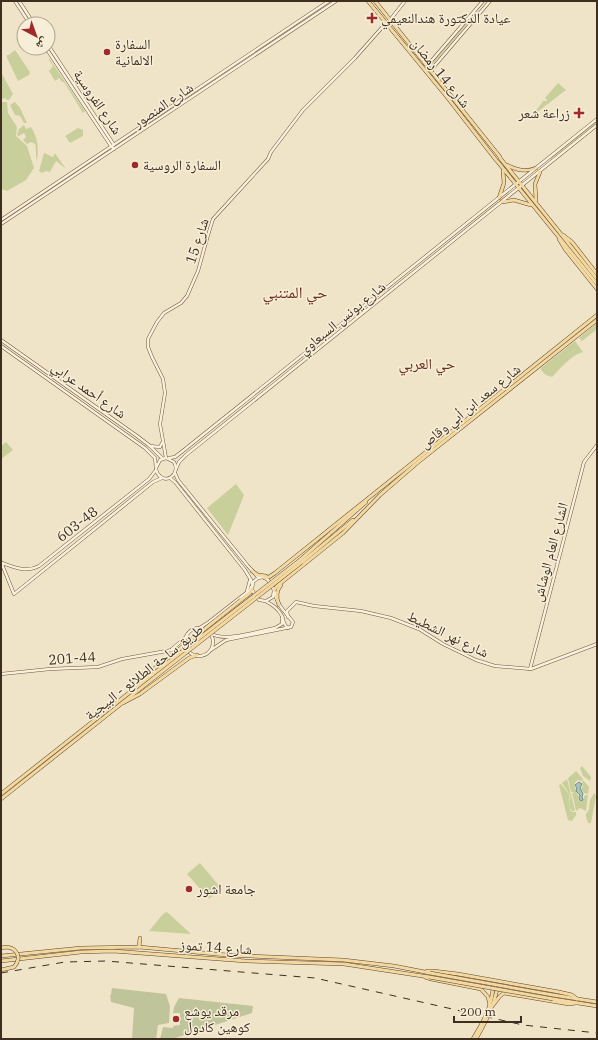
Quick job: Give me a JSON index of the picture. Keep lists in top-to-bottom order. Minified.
{"streets":{"main road":["شارع 14 رمضان","شارع الفروسية","شارع المنصور","شارع 15","شارع يونس السبعاوي","شارع أحمد عرابي","شارع سعد ابن أبي وقاص","603-48","الشارع العام الوشاش","شارع نهر الشطيط","201-44","طريق ساحة الطلائع - البيجية","شارع 14 تموز"]},"crossings":[["شارع 14 رمضان","شارع 15"],["شارع 14 رمضان","شارع يونس السبعاوي"],["شارع الفروسية","شارع المنصور"],["شارع 15","شارع يونس السبعاوي"],["شارع 15","شارع أحمد عرابي"],["شارع 15","603-48"],["شارع يونس السبعاوي","شارع أحمد عرابي"],["شارع يونس السبعاوي","603-48"],["شارع أحمد عرابي","603-48"],["الشارع العام الوشاش","شارع نهر الشطيط"]],"districts":["حي المتنبي","حي العربي"],"places":{"health":["عيادة الدكتورة هندالنعيمي","زراعة شعر"],"other":["السفارة الالمانية","السفارة الروسية","جامعة اشور","مرقد يوشع كوهين كادول"]},"scale_bar":"200 m","north":"bottom right"}
